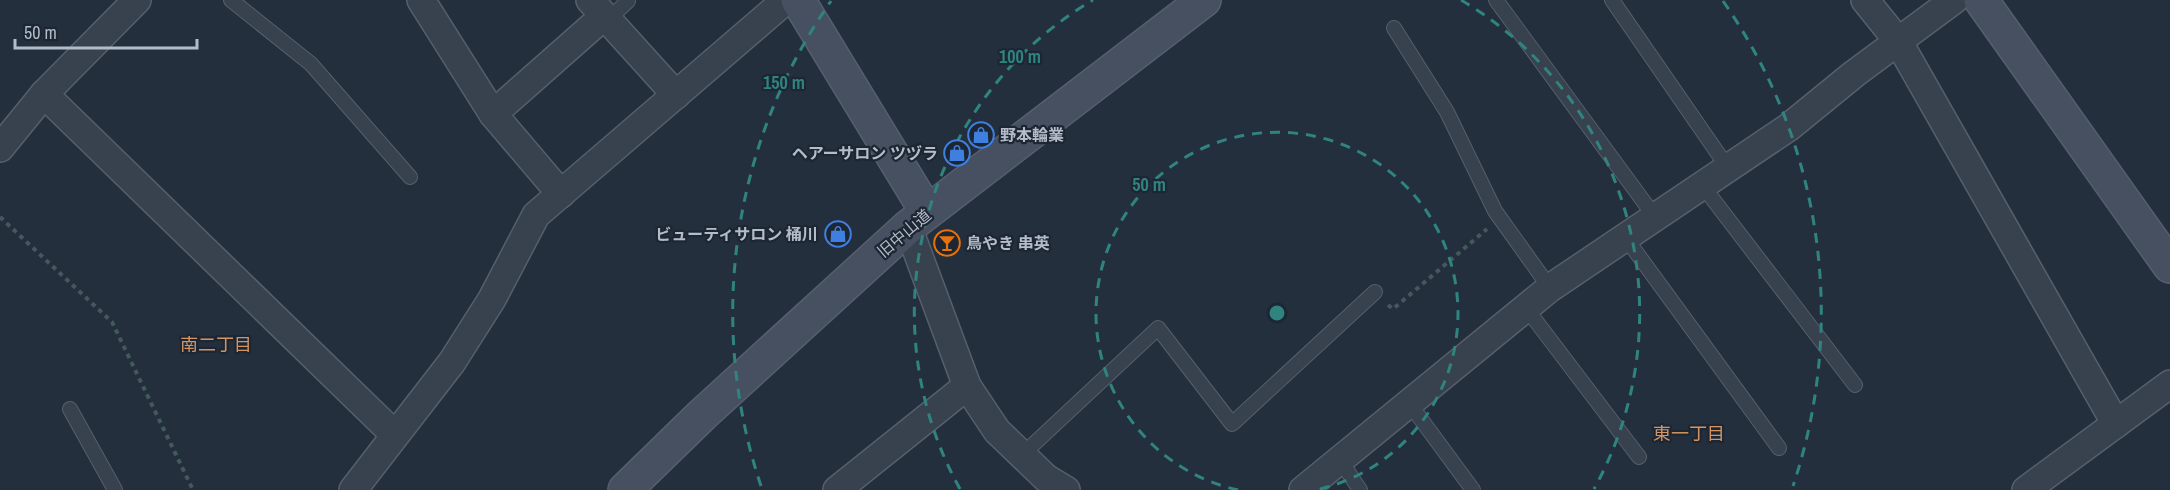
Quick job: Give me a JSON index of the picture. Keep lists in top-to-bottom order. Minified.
{"streets":{"main road":["旧中山道"]},"districts":["南二丁目","東一丁目"],"places":{"shop":["野本輪業","ヘアーサロン ツヅラ","ビューティサロン 桶川"],"bar":["鳥やき 串英"]},"scale_bar":"50 m","rings":["100 m","150 m","50 m"]}
